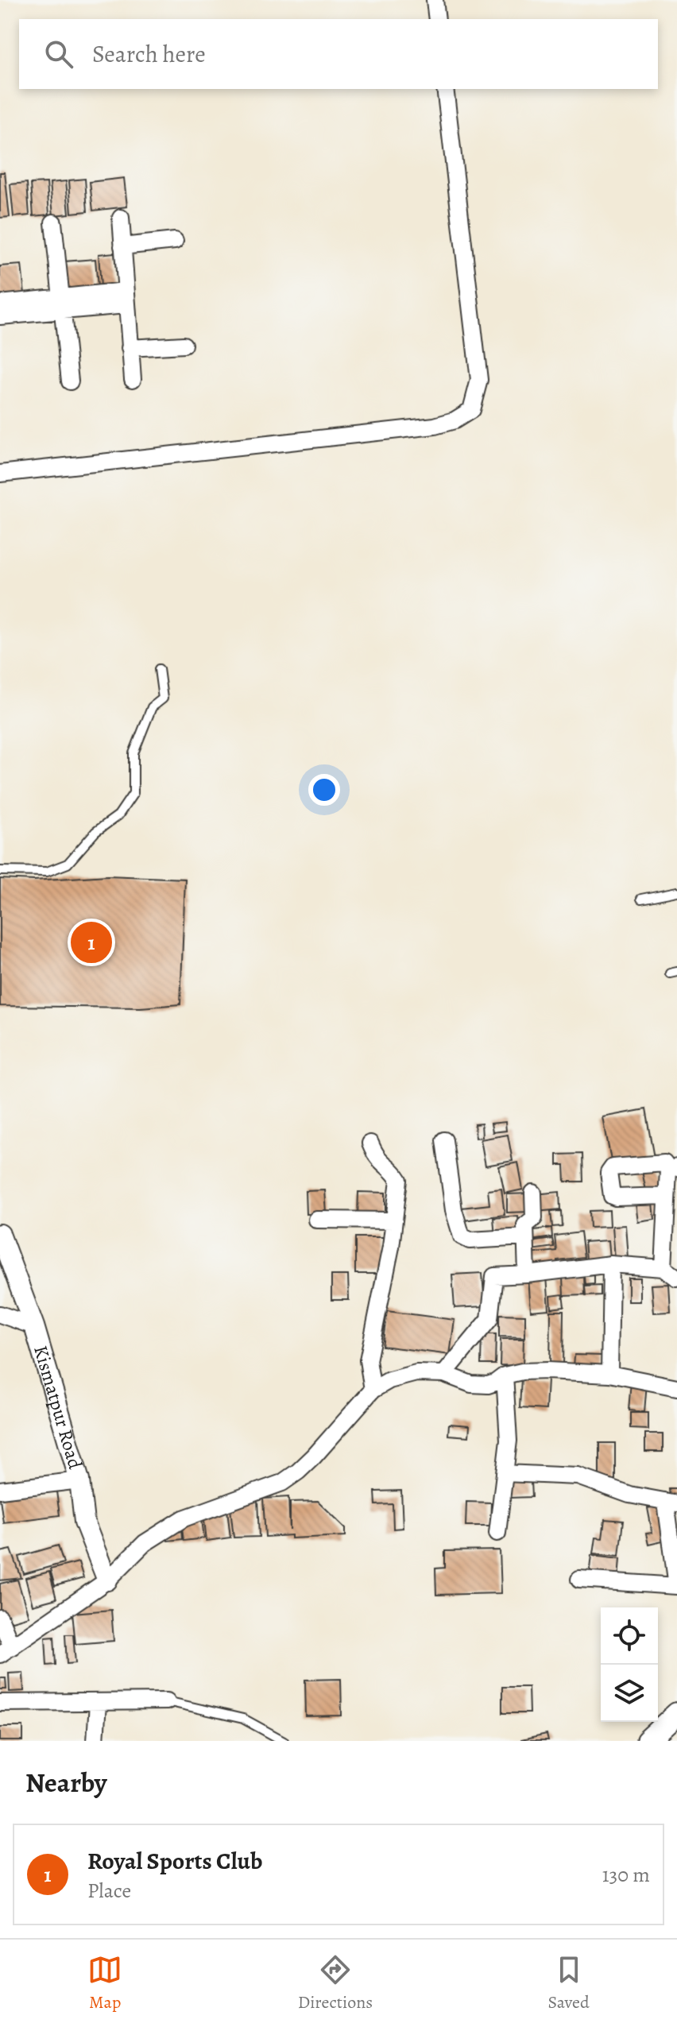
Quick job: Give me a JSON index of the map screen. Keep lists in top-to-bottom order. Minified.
{"streets":{"street":["Kismatpur Road"]},"page":{"search":"Search here","pins":"1","heading":"Nearby","list":[{"mark":"1","name":"Royal Sports Club","note":"Place","value":"130 m"}],"nav":["Map","Directions","Saved"]}}
